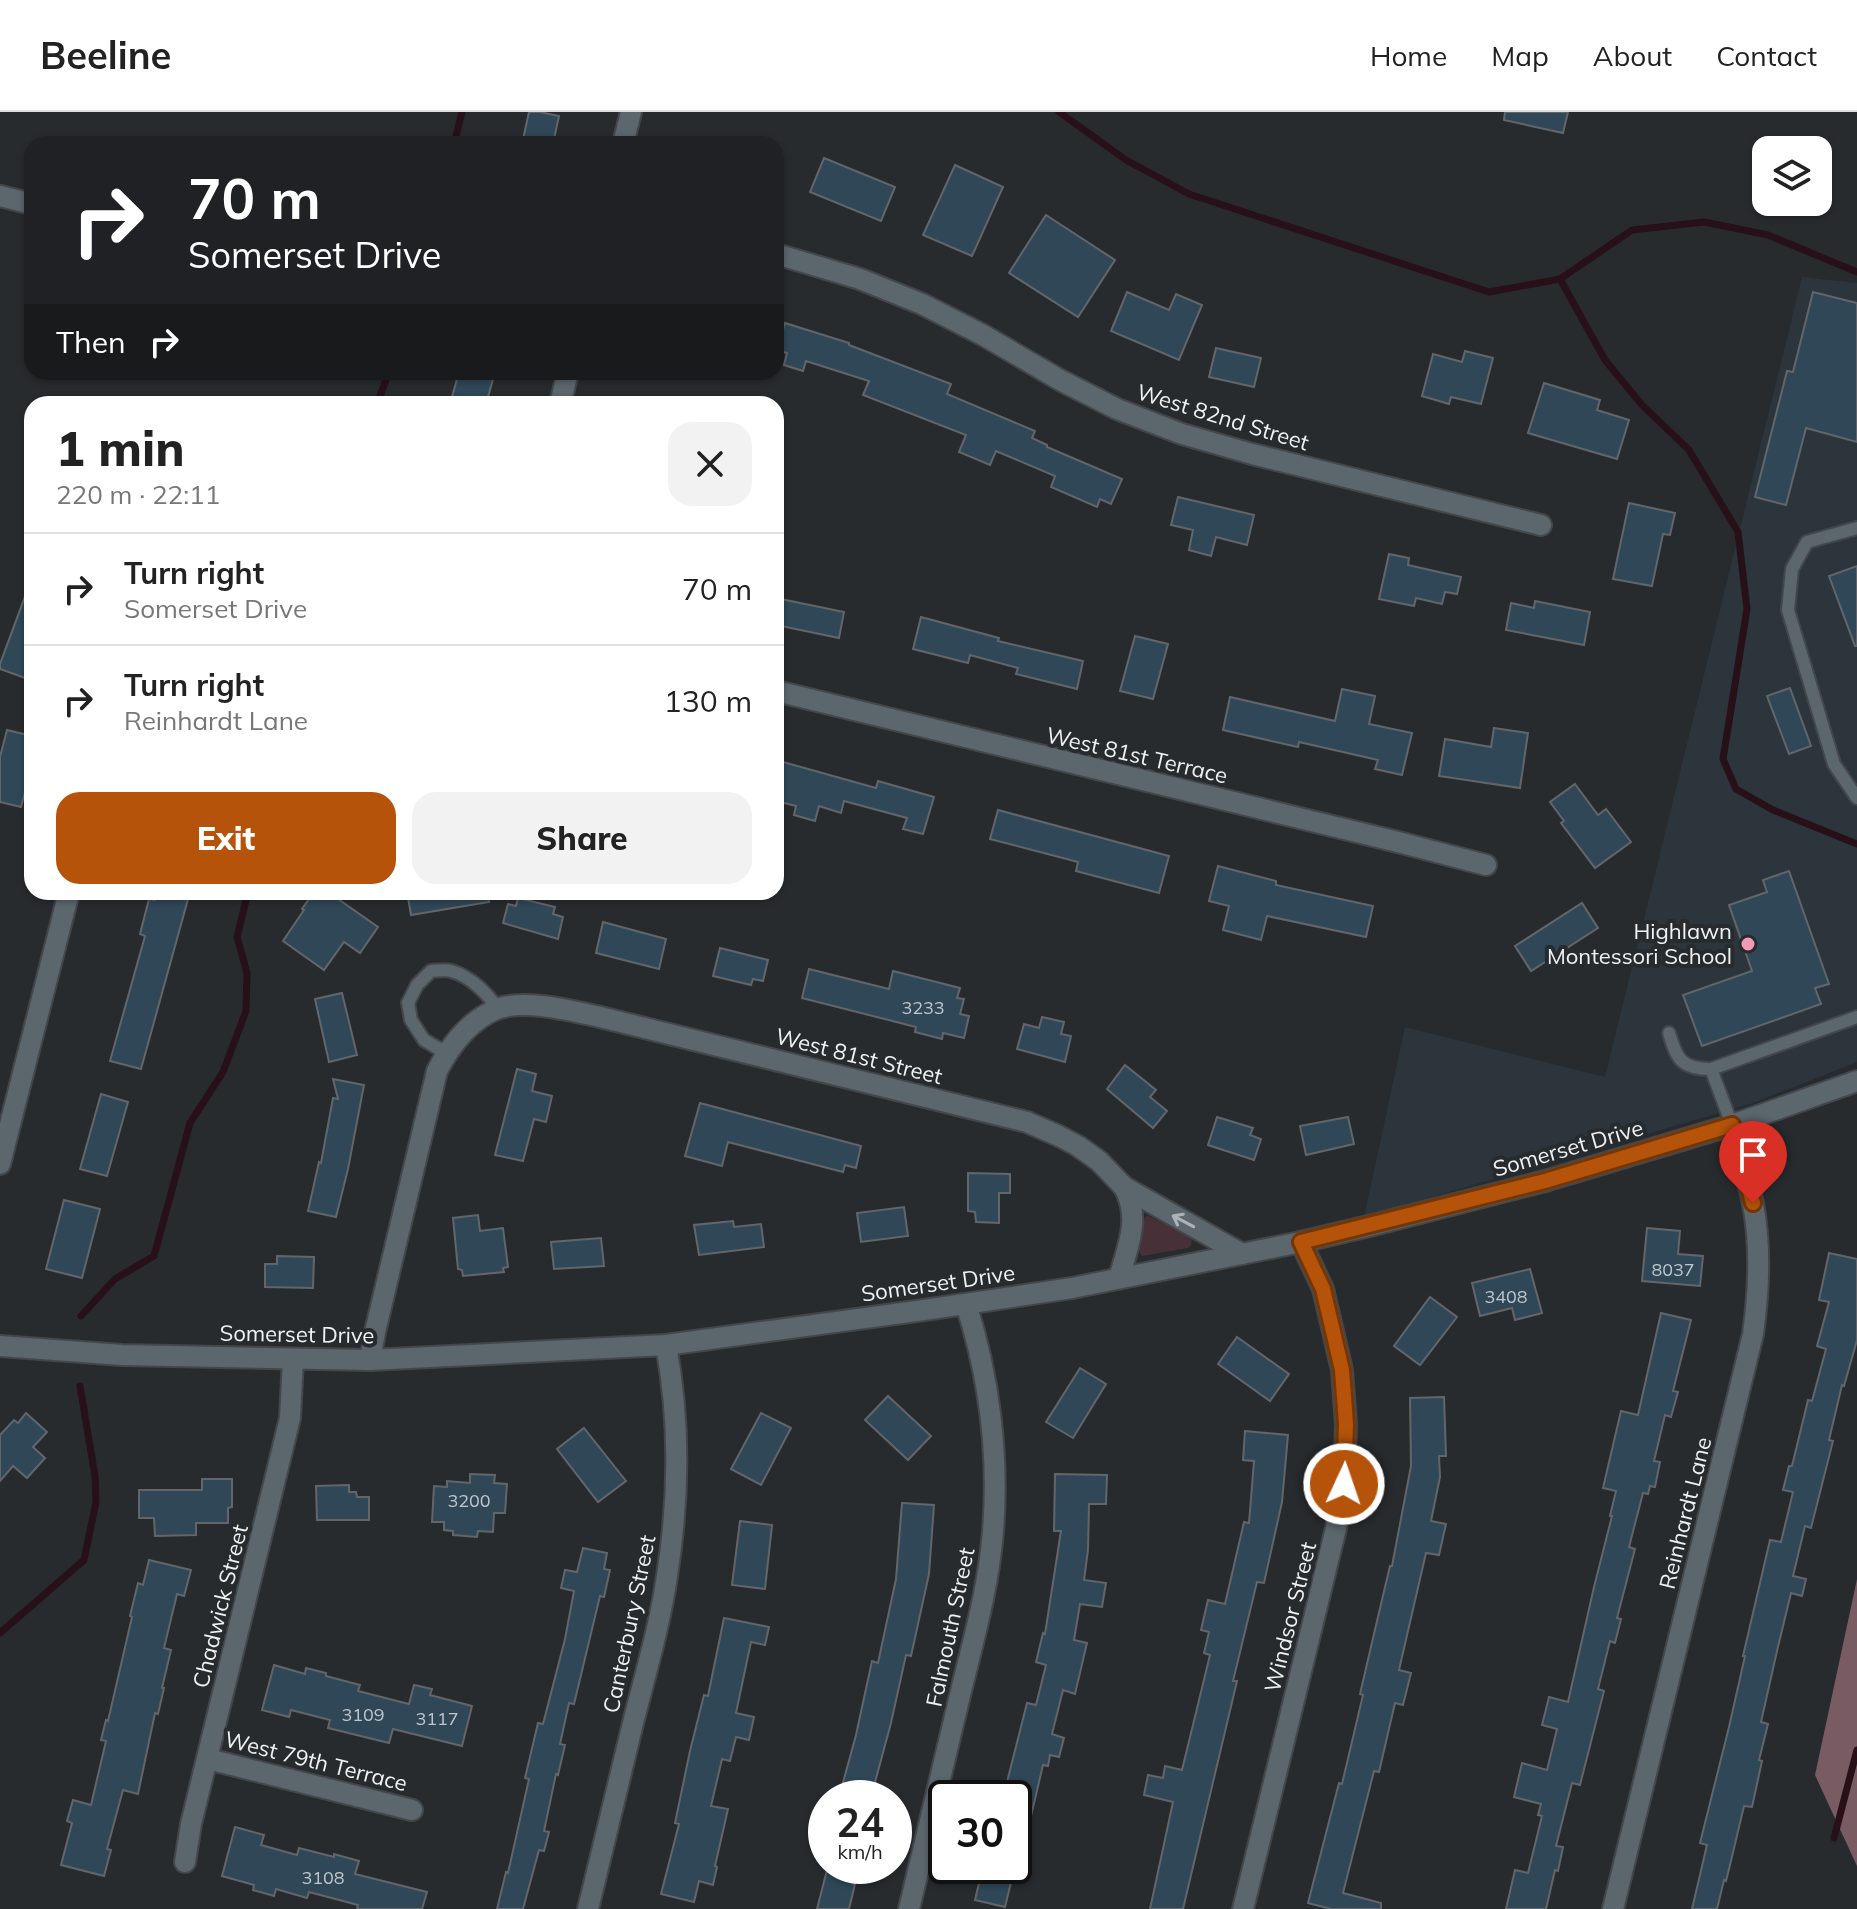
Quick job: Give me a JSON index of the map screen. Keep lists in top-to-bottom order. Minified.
{"streets":{"street":["West 82nd Street","West 81st Terrace","West 81st Street","Somerset Drive","Reinhardt Lane","Chadwick Street","Windsor Street","Canterbury Street","Falmouth Street","West 79th Terrace"]},"crossings":[["West 81st Street","Somerset Drive"],["Somerset Drive","Reinhardt Lane"],["Somerset Drive","Chadwick Street"],["Somerset Drive","Windsor Street"],["Somerset Drive","Canterbury Street"],["Somerset Drive","Falmouth Street"],["Chadwick Street","West 79th Terrace"]],"places":["Highlawn Montessori School"],"house_numbers":["3233","8037","3408","3200","3109","3117","3108"],"page":{"header":"Beeline","nav":["Home","Map","About","Contact"],"turn":["70 m","Somerset Drive"],"then":"Then","heading":["1 min","220 m · 22:11"],"list":[{"name":"Turn right","note":"Somerset Drive","value":"70 m"},{"name":"Turn right","note":"Reinhardt Lane","value":"130 m"}],"buttons":["Exit","Share"],"speed":"24 km/h","limit":"30"}}
